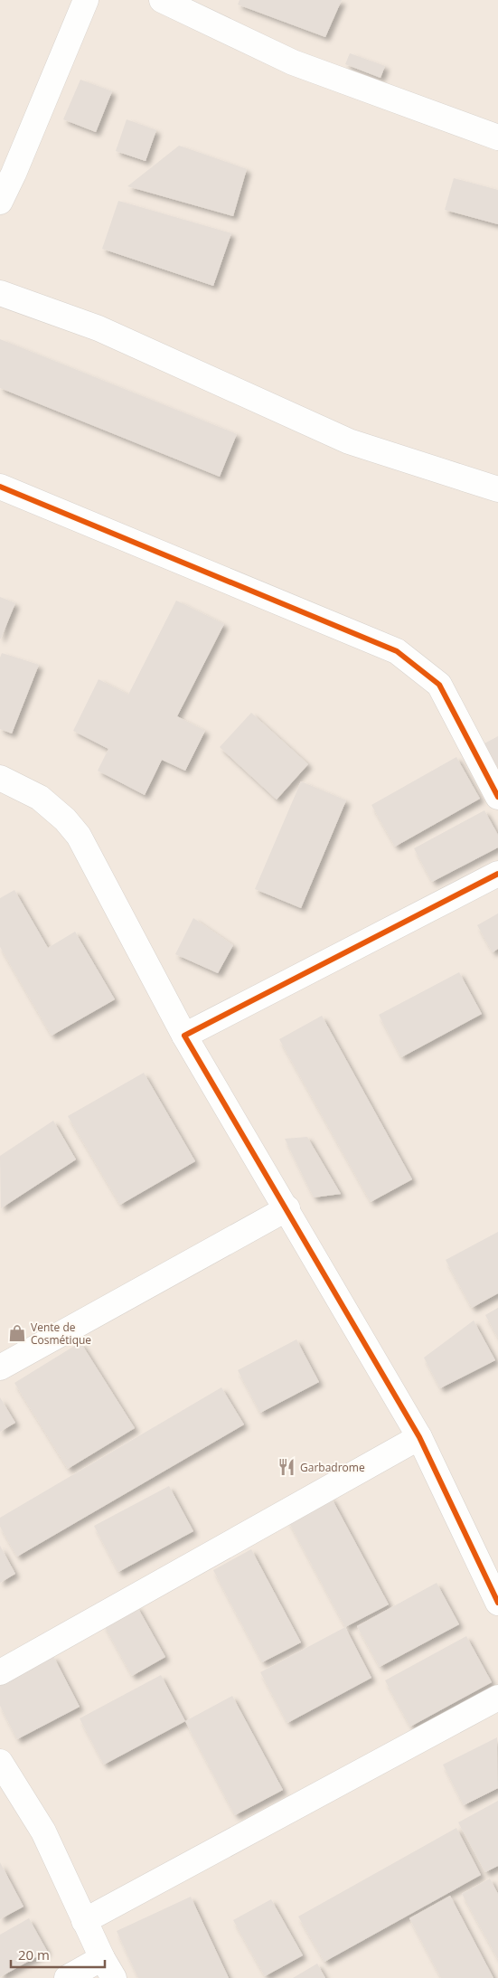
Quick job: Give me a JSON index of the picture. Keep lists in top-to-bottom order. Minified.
{"places":{"shop":["Vente de Cosmétique"],"restaurant":["Garbadrome"]},"scale_bar":"20 m"}
